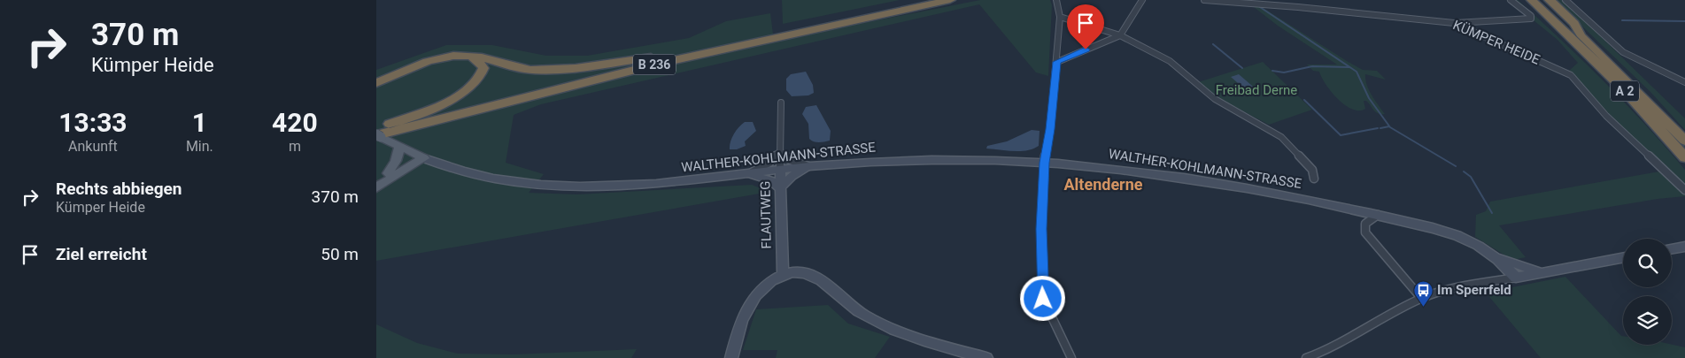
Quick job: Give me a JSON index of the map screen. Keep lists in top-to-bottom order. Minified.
{"streets":{"highway":["B 236","A 2"],"main road":["WALTHER-KOHLMANN-STRASSE","FLAUTWEG"],"street":["KÜMPER HEIDE"]},"crossings":[["B 236","WALTHER-KOHLMANN-STRASSE"],["WALTHER-KOHLMANN-STRASSE","FLAUTWEG"]],"districts":["Altenderne"],"parks":["Freibad Derne"],"places":{"bus stop":["Im Sperrfeld"]},"page":{"turn":["370 m","Kümper Heide"],"eta":["13:33","Ankunft","1","Min.","420","m"],"list":[{"name":"Rechts abbiegen","note":"Kümper Heide","value":"370 m"},{"name":"Ziel erreicht","value":"50 m"}]}}
